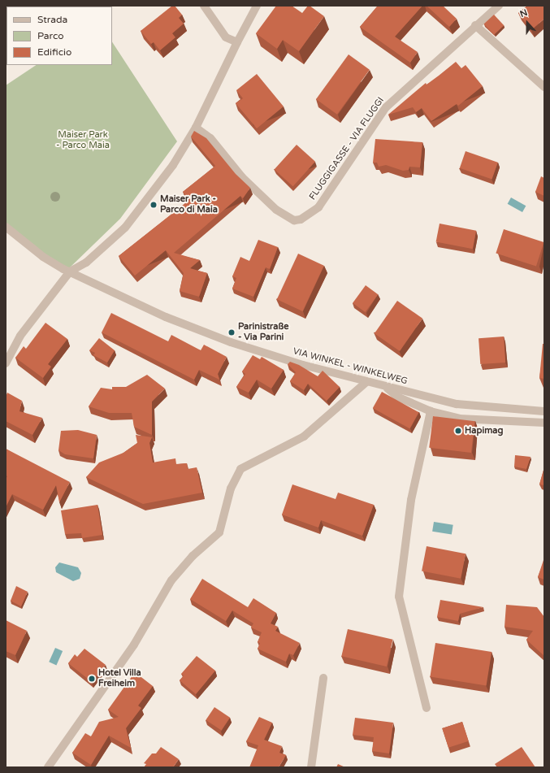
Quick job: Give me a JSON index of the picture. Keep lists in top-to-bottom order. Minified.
{"streets":{"street":["FLUGGIGASSE - VIA FLUGGI","VIA WINKEL - WINKELWEG"]},"parks":["Maiser Park - Parco Maia"],"places":["Maiser Park - Parco di Maia","Parinistraße - Via Parini","Hapimag","Hotel Villa Freiheim"],"legend":["Strada","Parco","Edificio"],"north":"top"}
